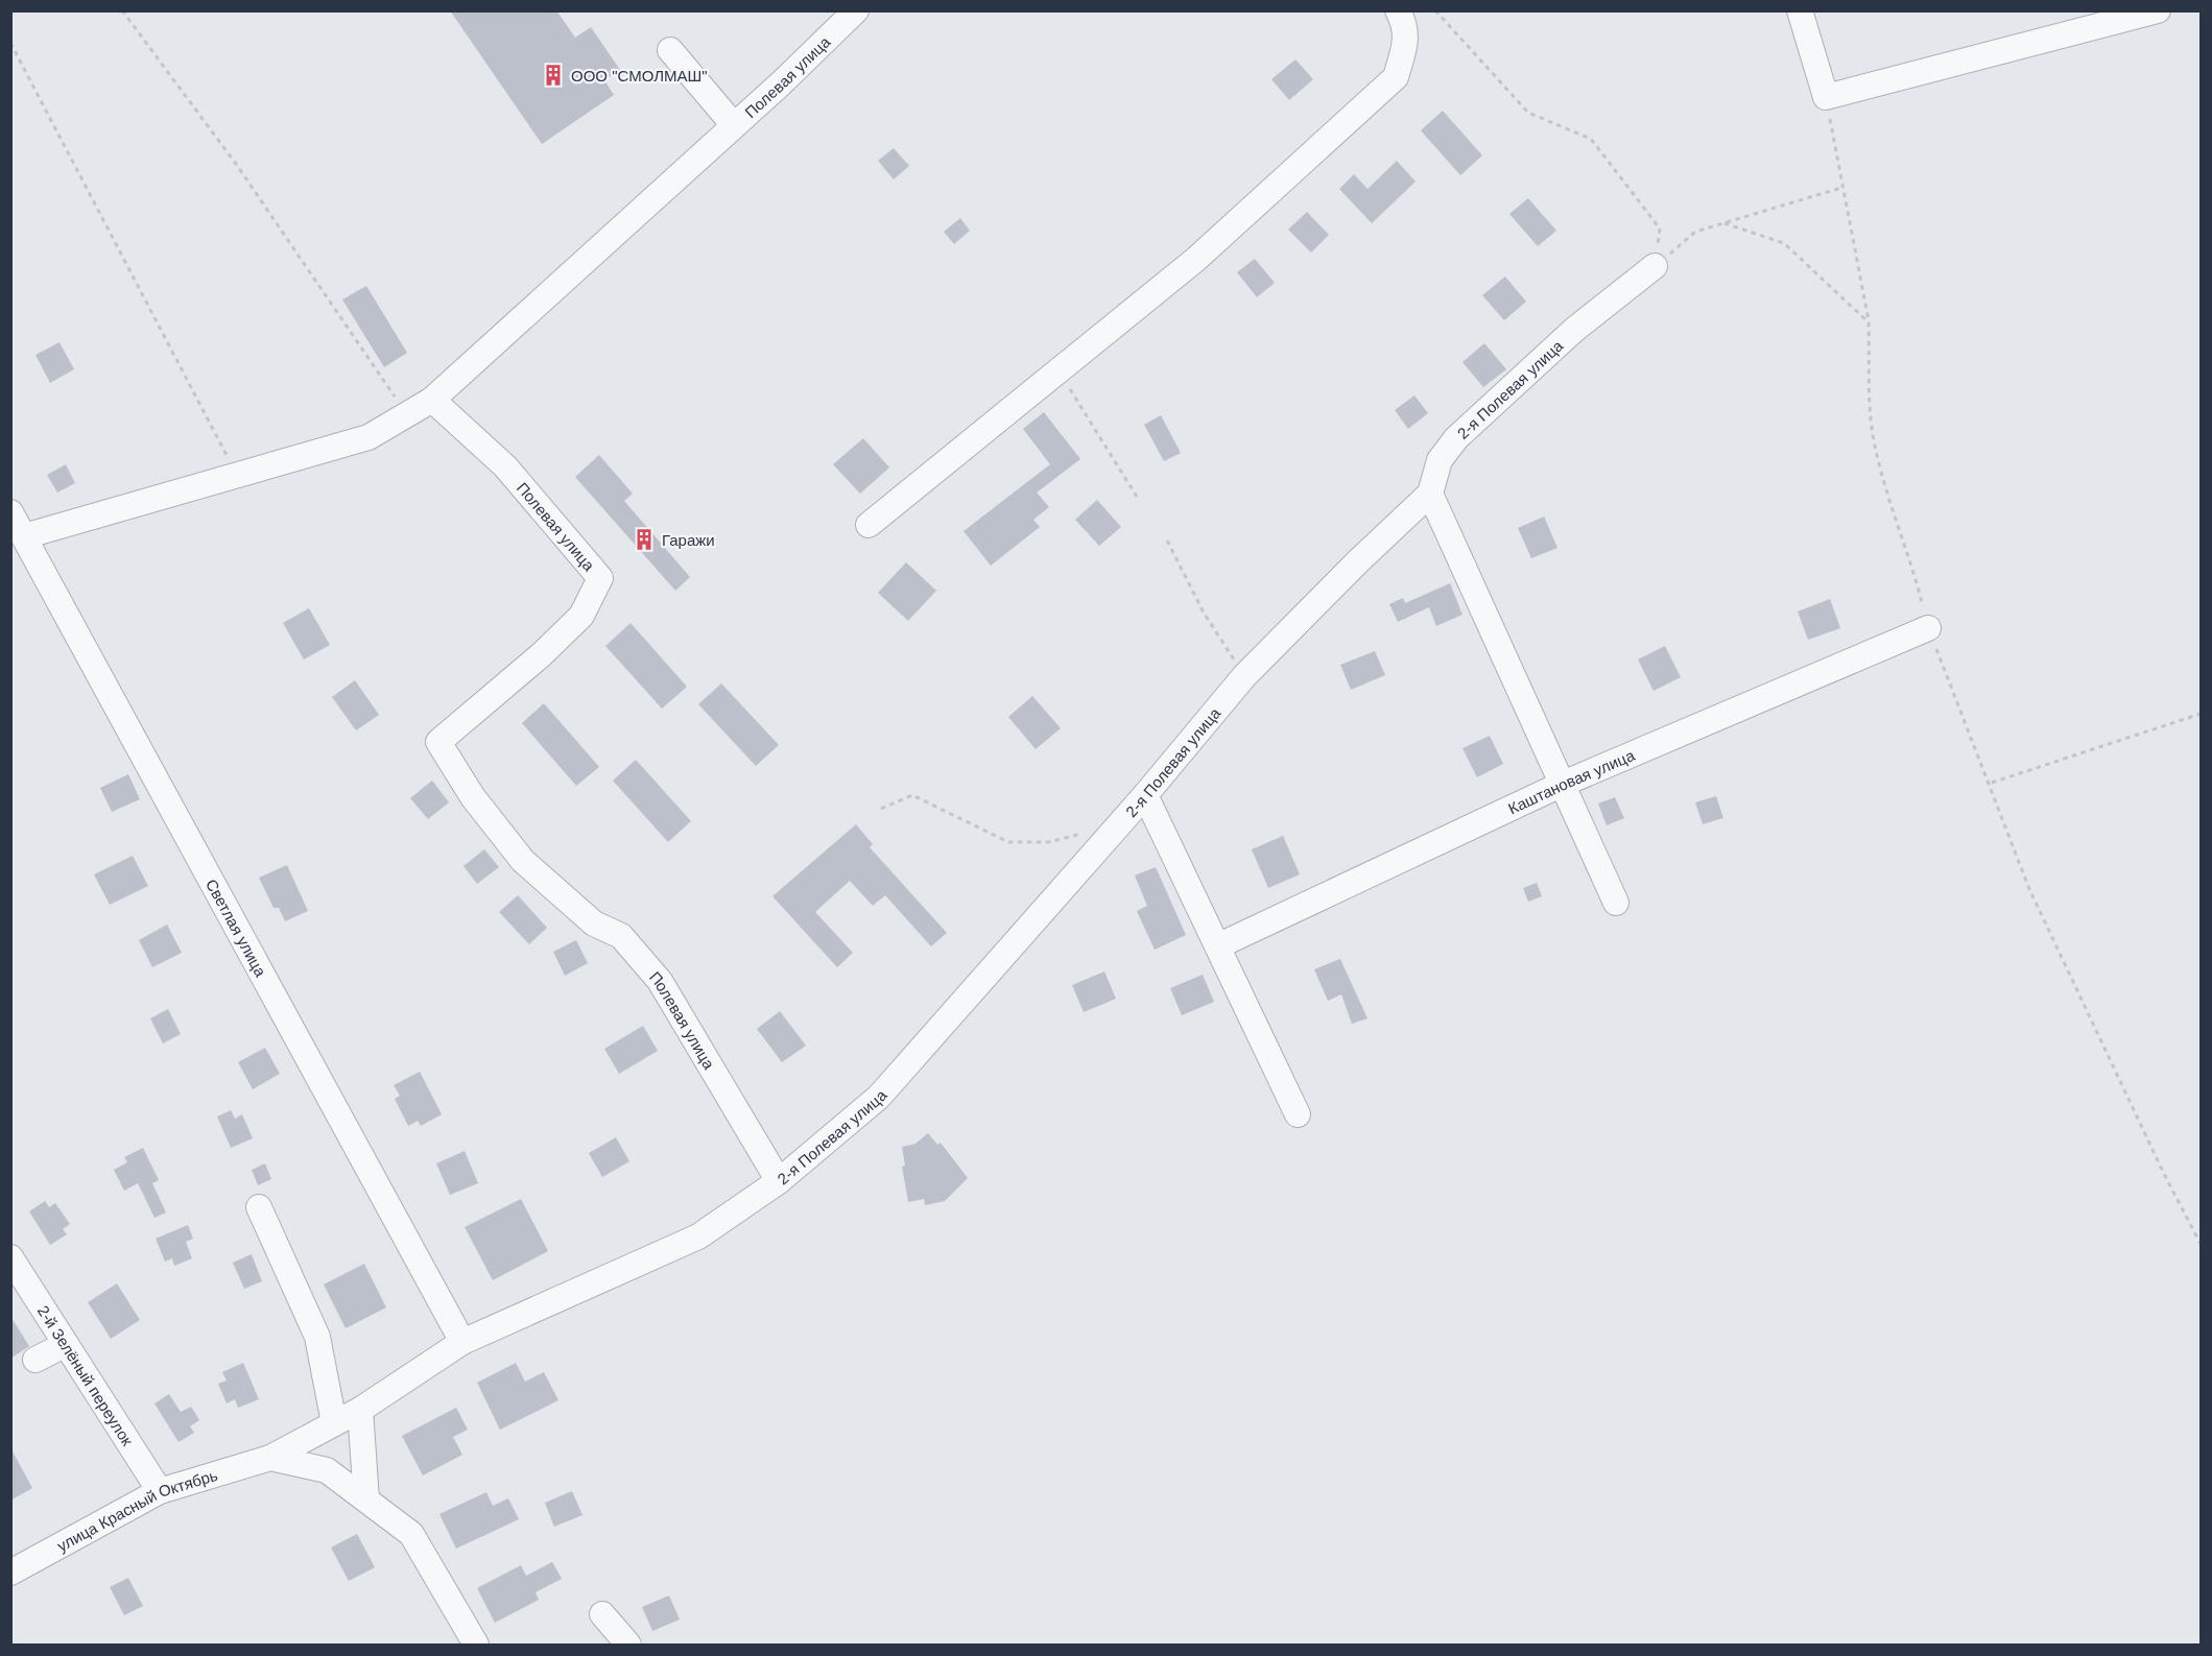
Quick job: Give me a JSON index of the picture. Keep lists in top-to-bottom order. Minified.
{"streets":{"street":["Полевая улица","2-я Полевая улица","Каштановая улица","Светлая улица","2-й Зелёный переулок","улица Красный Октябрь"]},"crossings":[["Полевая улица","2-я Полевая улица"],["2-я Полевая улица","Светлая улица"],["2-я Полевая улица","улица Красный Октябрь"],["2-й Зелёный переулок","улица Красный Октябрь"]],"places":{"building":["ООО \"СМОЛМАШ\"","Гаражи"]}}
